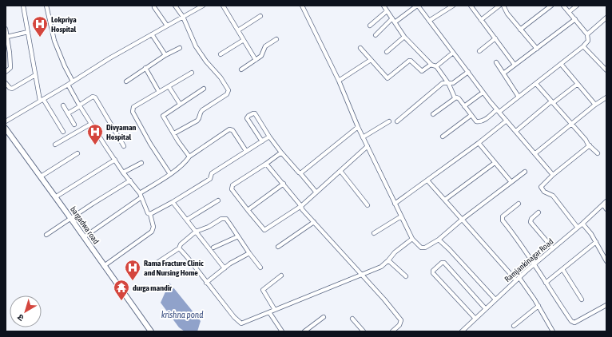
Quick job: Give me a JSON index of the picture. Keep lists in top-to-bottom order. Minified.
{"streets":{"main road":["bargadwa road"],"street":["Ramjankinagar Road"]},"water":["krishna pond"],"places":{"hospital":["Lokpriya Hospital","Divyaman Hospital","Rama Fracture Clinic and Nursing Home"],"temple":["durga mandir"]},"north":"bottom left"}
